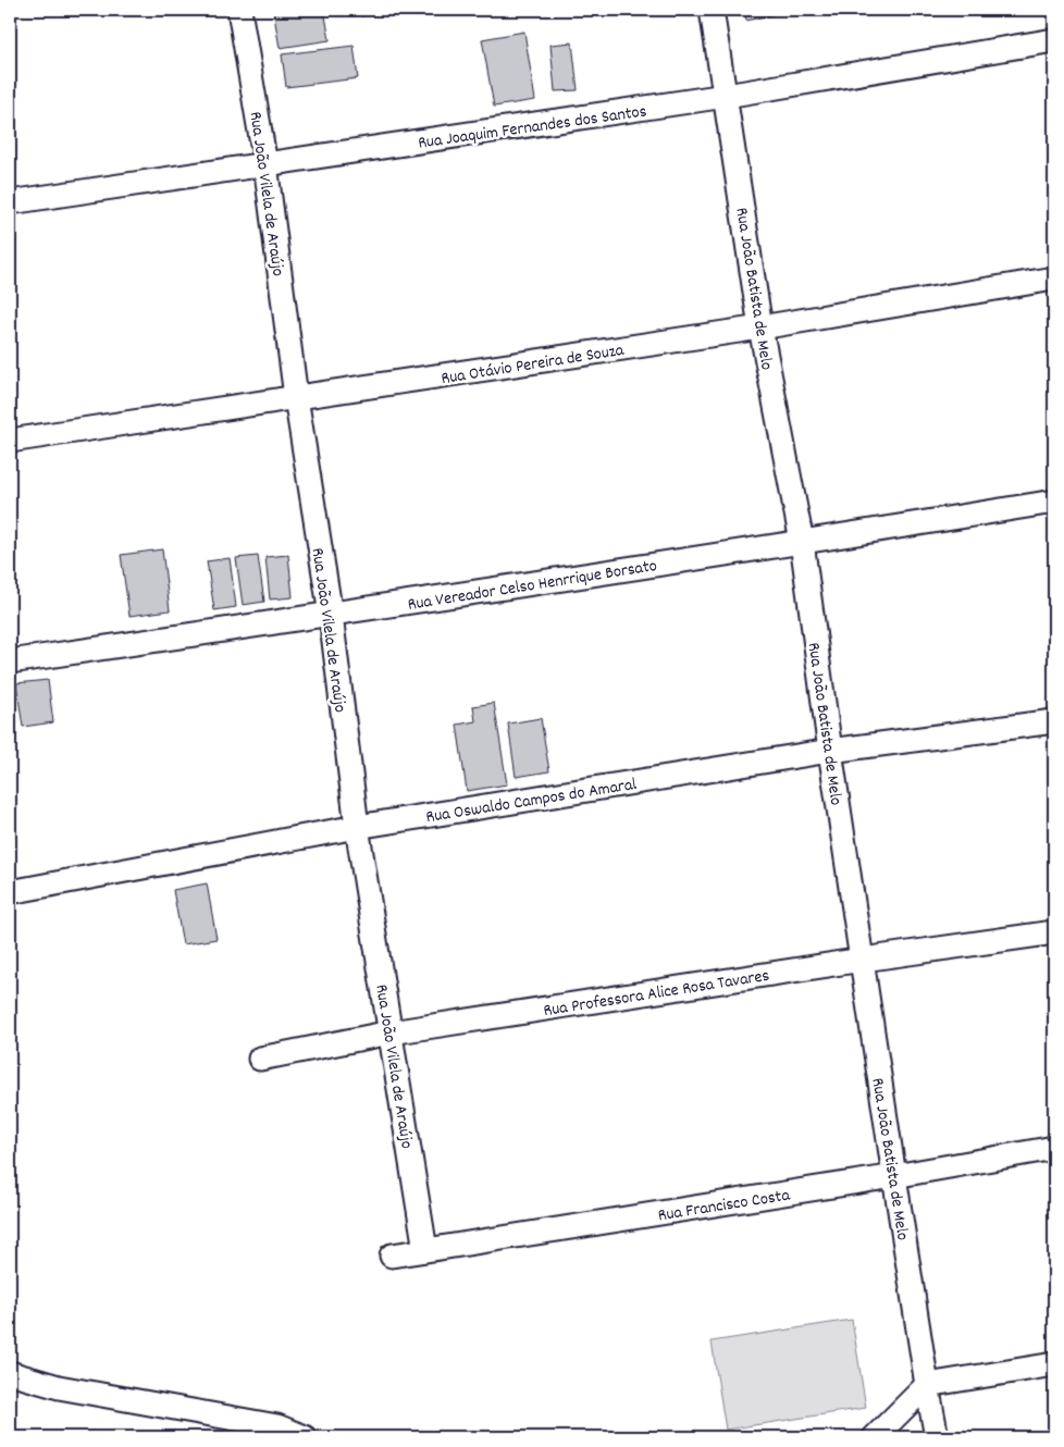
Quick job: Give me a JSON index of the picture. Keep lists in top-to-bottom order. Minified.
{"streets":{"street":["Rua Joaquim Fernandes dos Santos","Rua João Vilela de Araújo","Rua João Batista de Melo","Rua Otávio Pereira de Souza","Rua Vereador Celso Henrrique Borsato","Rua Oswaldo Campos do Amaral","Rua Professora Alice Rosa Tavares","Rua Francisco Costa"]},"crossings":[["Rua Joaquim Fernandes dos Santos","Rua João Vilela de Araújo"],["Rua Joaquim Fernandes dos Santos","Rua João Batista de Melo"],["Rua João Vilela de Araújo","Rua Otávio Pereira de Souza"],["Rua João Vilela de Araújo","Rua Vereador Celso Henrrique Borsato"],["Rua João Vilela de Araújo","Rua Oswaldo Campos do Amaral"],["Rua João Vilela de Araújo","Rua Professora Alice Rosa Tavares"],["Rua João Vilela de Araújo","Rua Francisco Costa"],["Rua João Batista de Melo","Rua Otávio Pereira de Souza"],["Rua João Batista de Melo","Rua Vereador Celso Henrrique Borsato"],["Rua João Batista de Melo","Rua Oswaldo Campos do Amaral"],["Rua João Batista de Melo","Rua Professora Alice Rosa Tavares"],["Rua João Batista de Melo","Rua Francisco Costa"]]}
